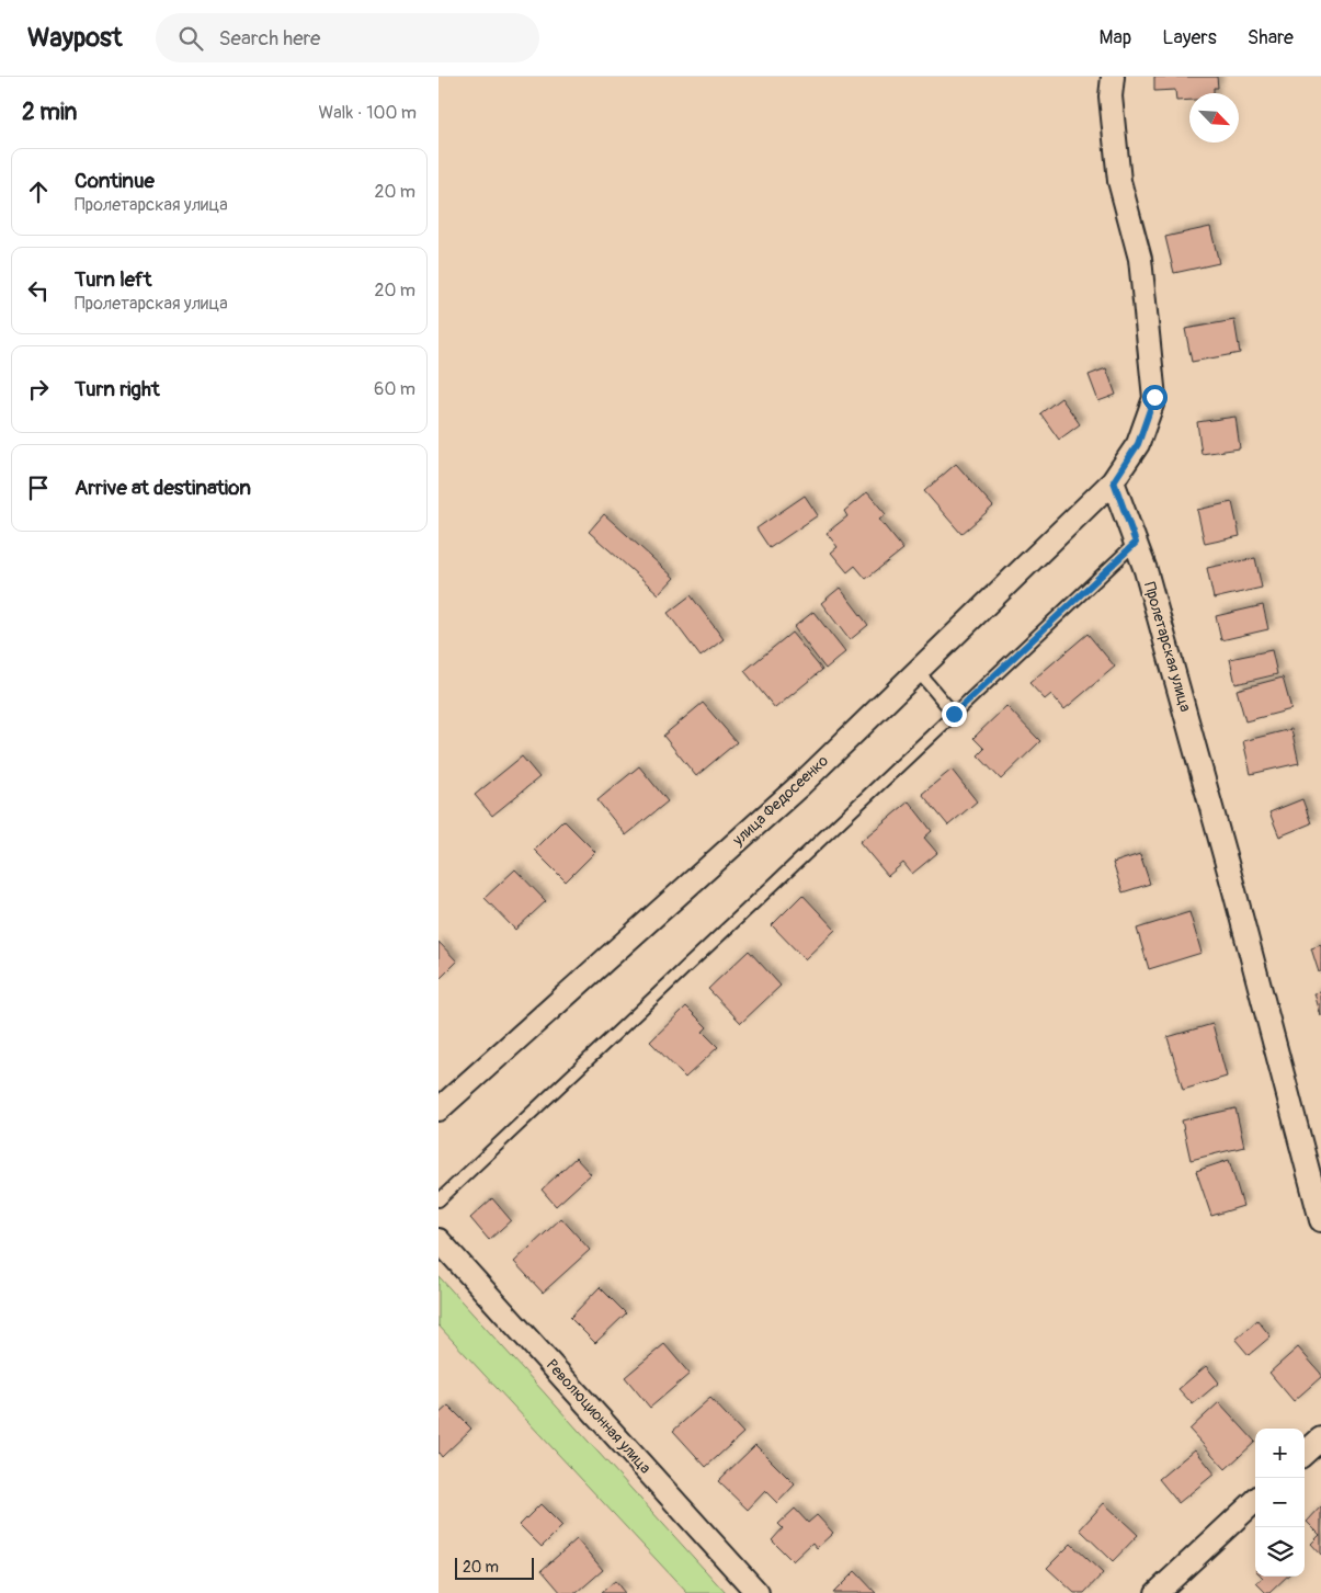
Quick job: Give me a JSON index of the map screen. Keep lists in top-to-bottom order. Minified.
{"streets":{"street":["Пролетарская улица","улица Федосеенко","Революционная улица"]},"crossings":[["Пролетарская улица","улица Федосеенко"]],"scale_bar":"20 m","north":"bottom right","page":{"header":"Waypost","search":"Search here","nav":["Map","Layers","Share"],"heading":["2 min","Walk · 100 m"],"list":[["Continue","Пролетарская улица","20 m"],["Turn left","Пролетарская улица","20 m"],["Turn right","60 m"],"Arrive at destination"],"map_buttons":["+","−"],"scale":"20 m"}}
